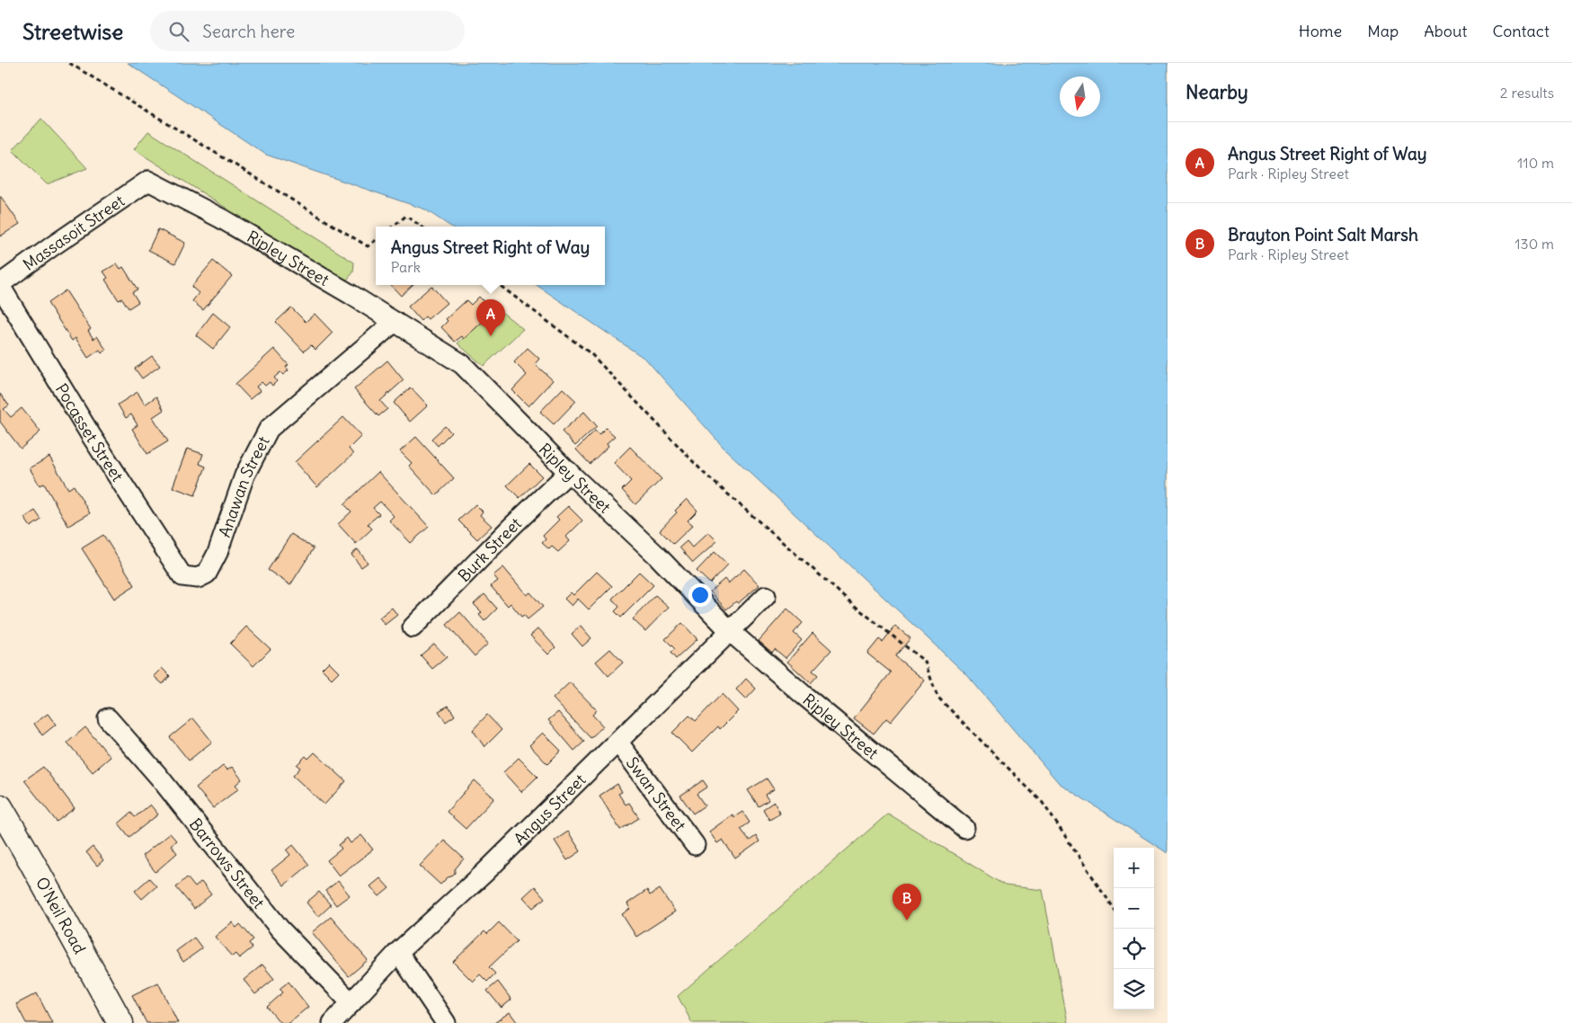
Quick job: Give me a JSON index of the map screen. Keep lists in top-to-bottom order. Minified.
{"streets":{"street":["Massasoit Street","Ripley Street","Pocasset Street","Anawan Street","Burk Street","Swan Street","Angus Street","Barrows Street","O'Neil Road"]},"crossings":[["Massasoit Street","Ripley Street"],["Massasoit Street","Pocasset Street"],["Ripley Street","Anawan Street"],["Ripley Street","Burk Street"],["Ripley Street","Angus Street"],["Pocasset Street","Anawan Street"],["Swan Street","Angus Street"],["Angus Street","Barrows Street"]],"north":"bottom","page":{"header":"Streetwise","search":"Search here","nav":["Home","Map","About","Contact"],"heading":["Nearby","2 results"],"list":[{"mark":"A","name":"Angus Street Right of Way","note":"Park · Ripley Street","value":"110 m"},{"mark":"B","name":"Brayton Point Salt Marsh","note":"Park · Ripley Street","value":"130 m"}],"popup":["Angus Street Right of Way","Park"],"pins":["A","B"],"map_buttons":["+","−"]}}
